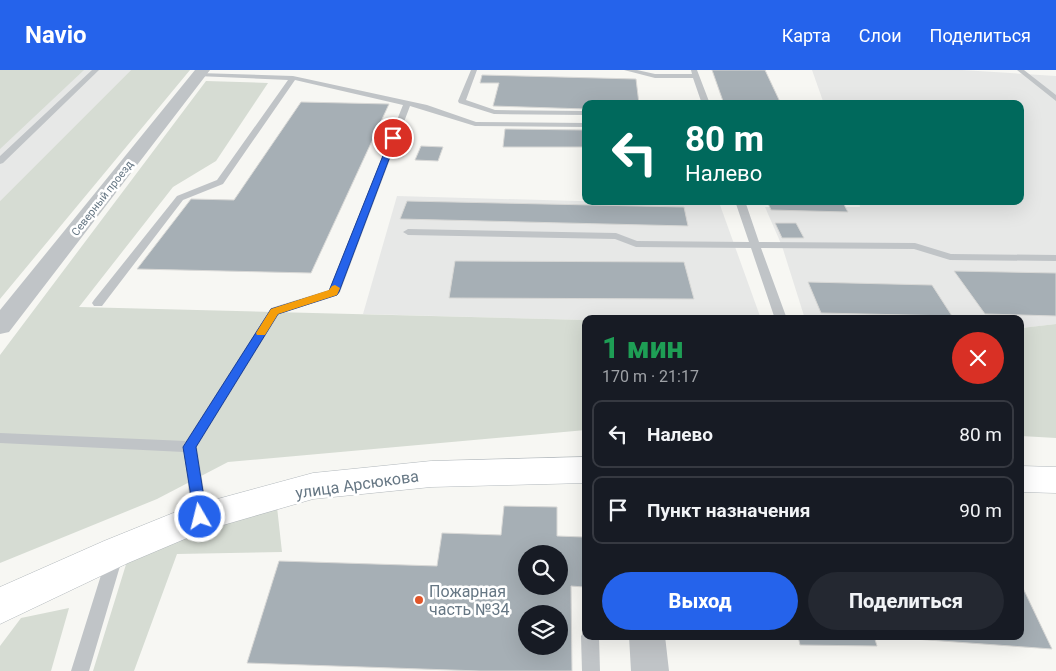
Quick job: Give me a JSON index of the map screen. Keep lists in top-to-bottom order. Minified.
{"streets":{"street":["Северный проезд","улица Арсюкова"]},"places":["Пожарная часть №34"],"page":{"header":"Navio","nav":["Карта","Слои","Поделиться"],"turn":["80 m","Налево"],"heading":["1 мин","170 m · 21:17"],"list":[{"name":"Налево","value":"80 m"},{"name":"Пункт назначения","value":"90 m"}],"buttons":["Выход","Поделиться"]}}
